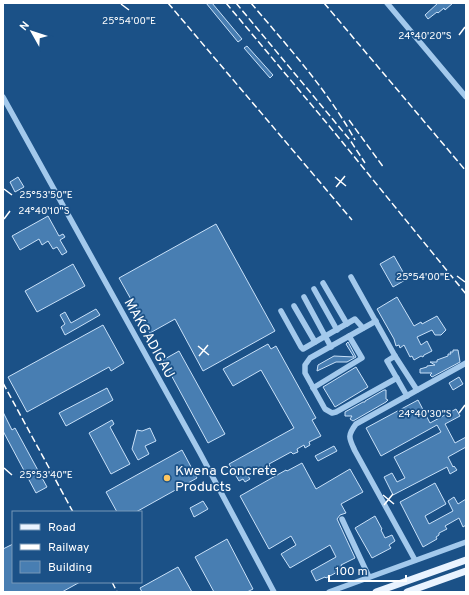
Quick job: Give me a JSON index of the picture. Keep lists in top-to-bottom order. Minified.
{"streets":{"street":["MAKGADIGAU"]},"places":["Kwena Concrete Products"],"legend":["Road","Railway","Building"],"scale_bar":"100 m","north":"top left","coordinates":["25°54'00\"E","24°40'20\"S","25°53'50\"E","24°40'10\"S","24°40'30\"S","25°53'40\"E"]}
